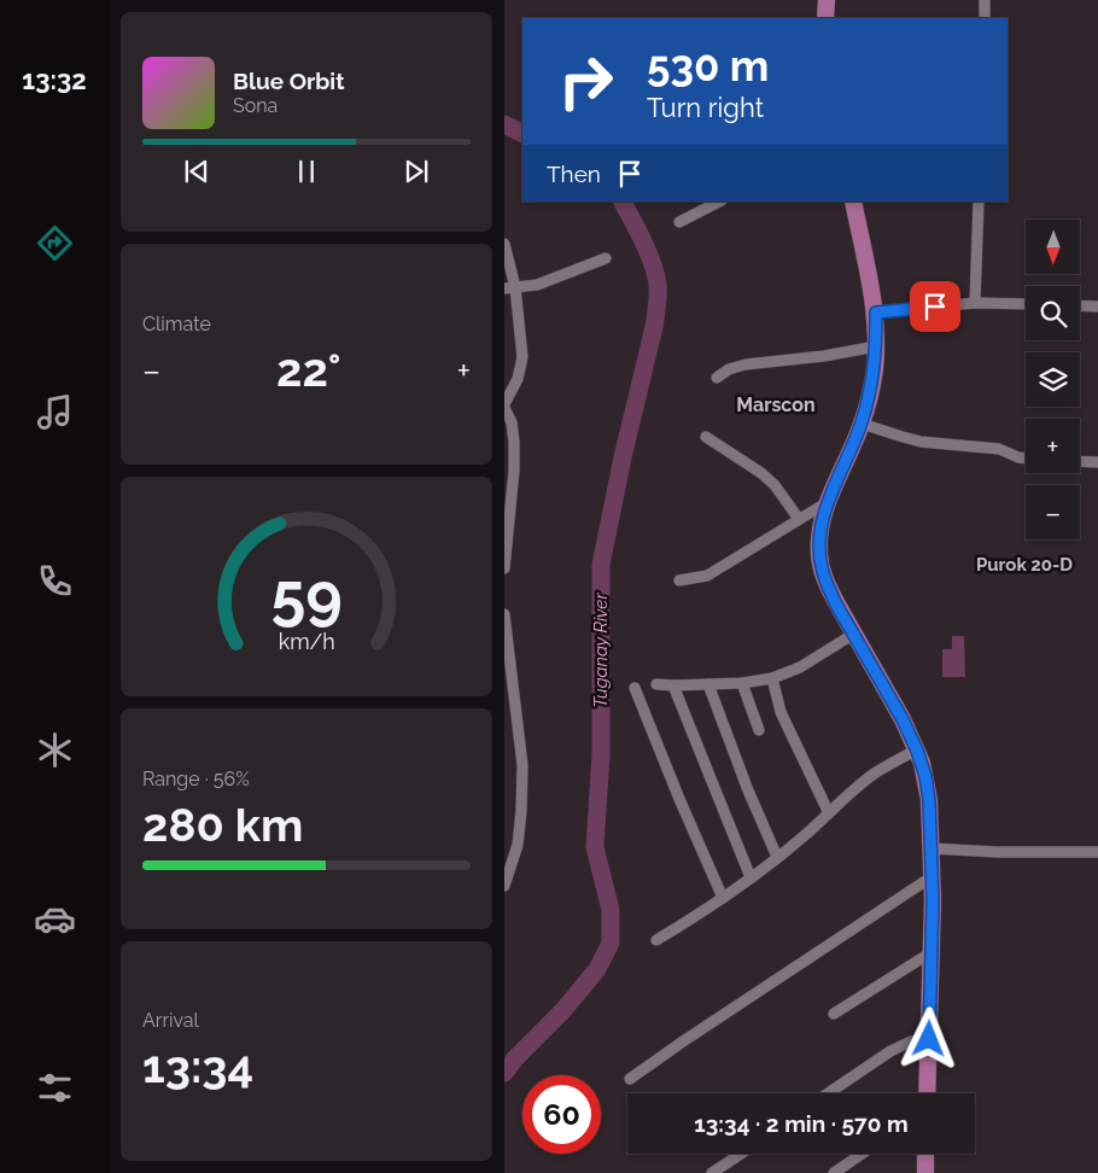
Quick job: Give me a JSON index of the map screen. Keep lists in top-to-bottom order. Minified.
{"districts":["Marscon","Purok 20-D"],"water":["Tuganay River"],"north":"bottom","page":{"tabs":"13:32","turn":["530 m","Turn right"],"song":["Blue Orbit","Sona"],"then":"Then","map_buttons":["+","−"],"tile":["Climate",["Range · 56%","280 km"],["Arrival","13:34"]],"heat":["−","22°","+"],"limit":"60","trip":"13:34 · 2 min · 570 m","gauge":["59","km/h"]}}
